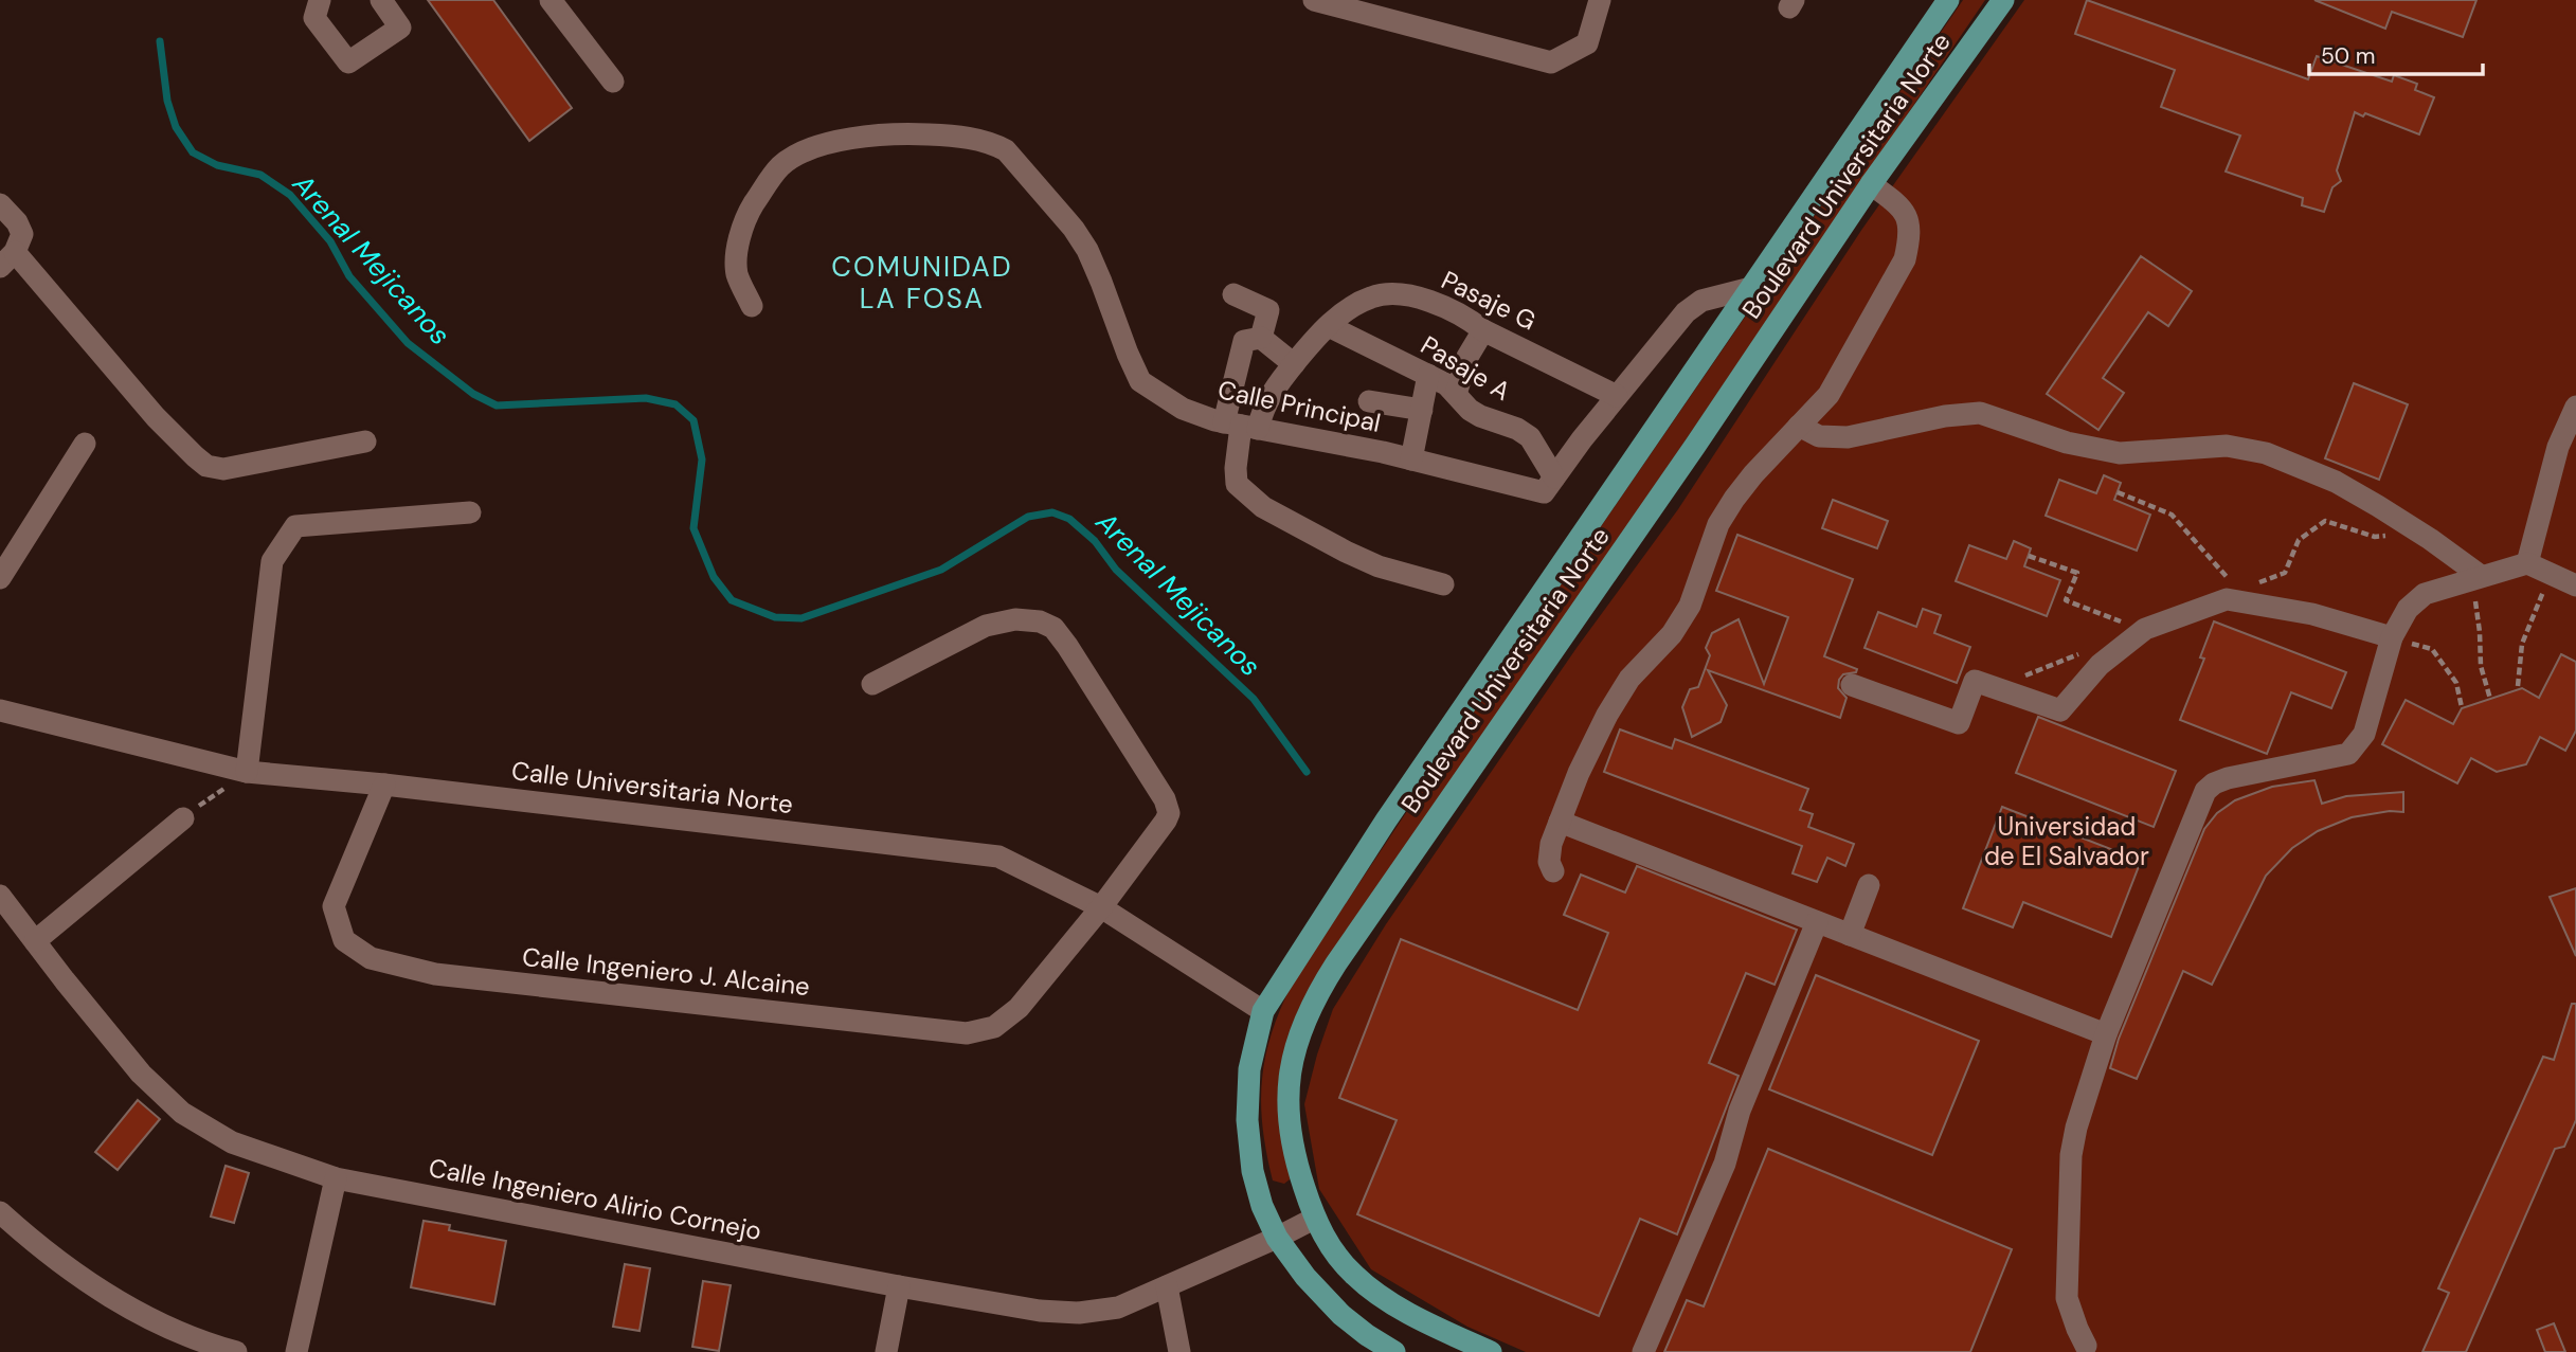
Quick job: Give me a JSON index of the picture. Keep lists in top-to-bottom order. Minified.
{"streets":{"main road":["Boulevard Universitaria Norte"],"street":["Pasaje G","Pasaje A","Calle Principal","Calle Universitaria Norte","Calle Ingeniero J. Alcaine","Calle Ingeniero Alirio Cornejo"]},"crossings":[["Boulevard Universitaria Norte","Calle Universitaria Norte"],["Boulevard Universitaria Norte","Calle Ingeniero Alirio Cornejo"],["Pasaje G","Pasaje A"],["Pasaje G","Calle Principal"],["Pasaje A","Calle Principal"],["Calle Universitaria Norte","Calle Ingeniero J. Alcaine"]],"districts":["COMUNIDAD LA FOSA"],"water":["Arenal Mejicanos"],"parks":["Universidad de El Salvador"],"scale_bar":"50 m"}
